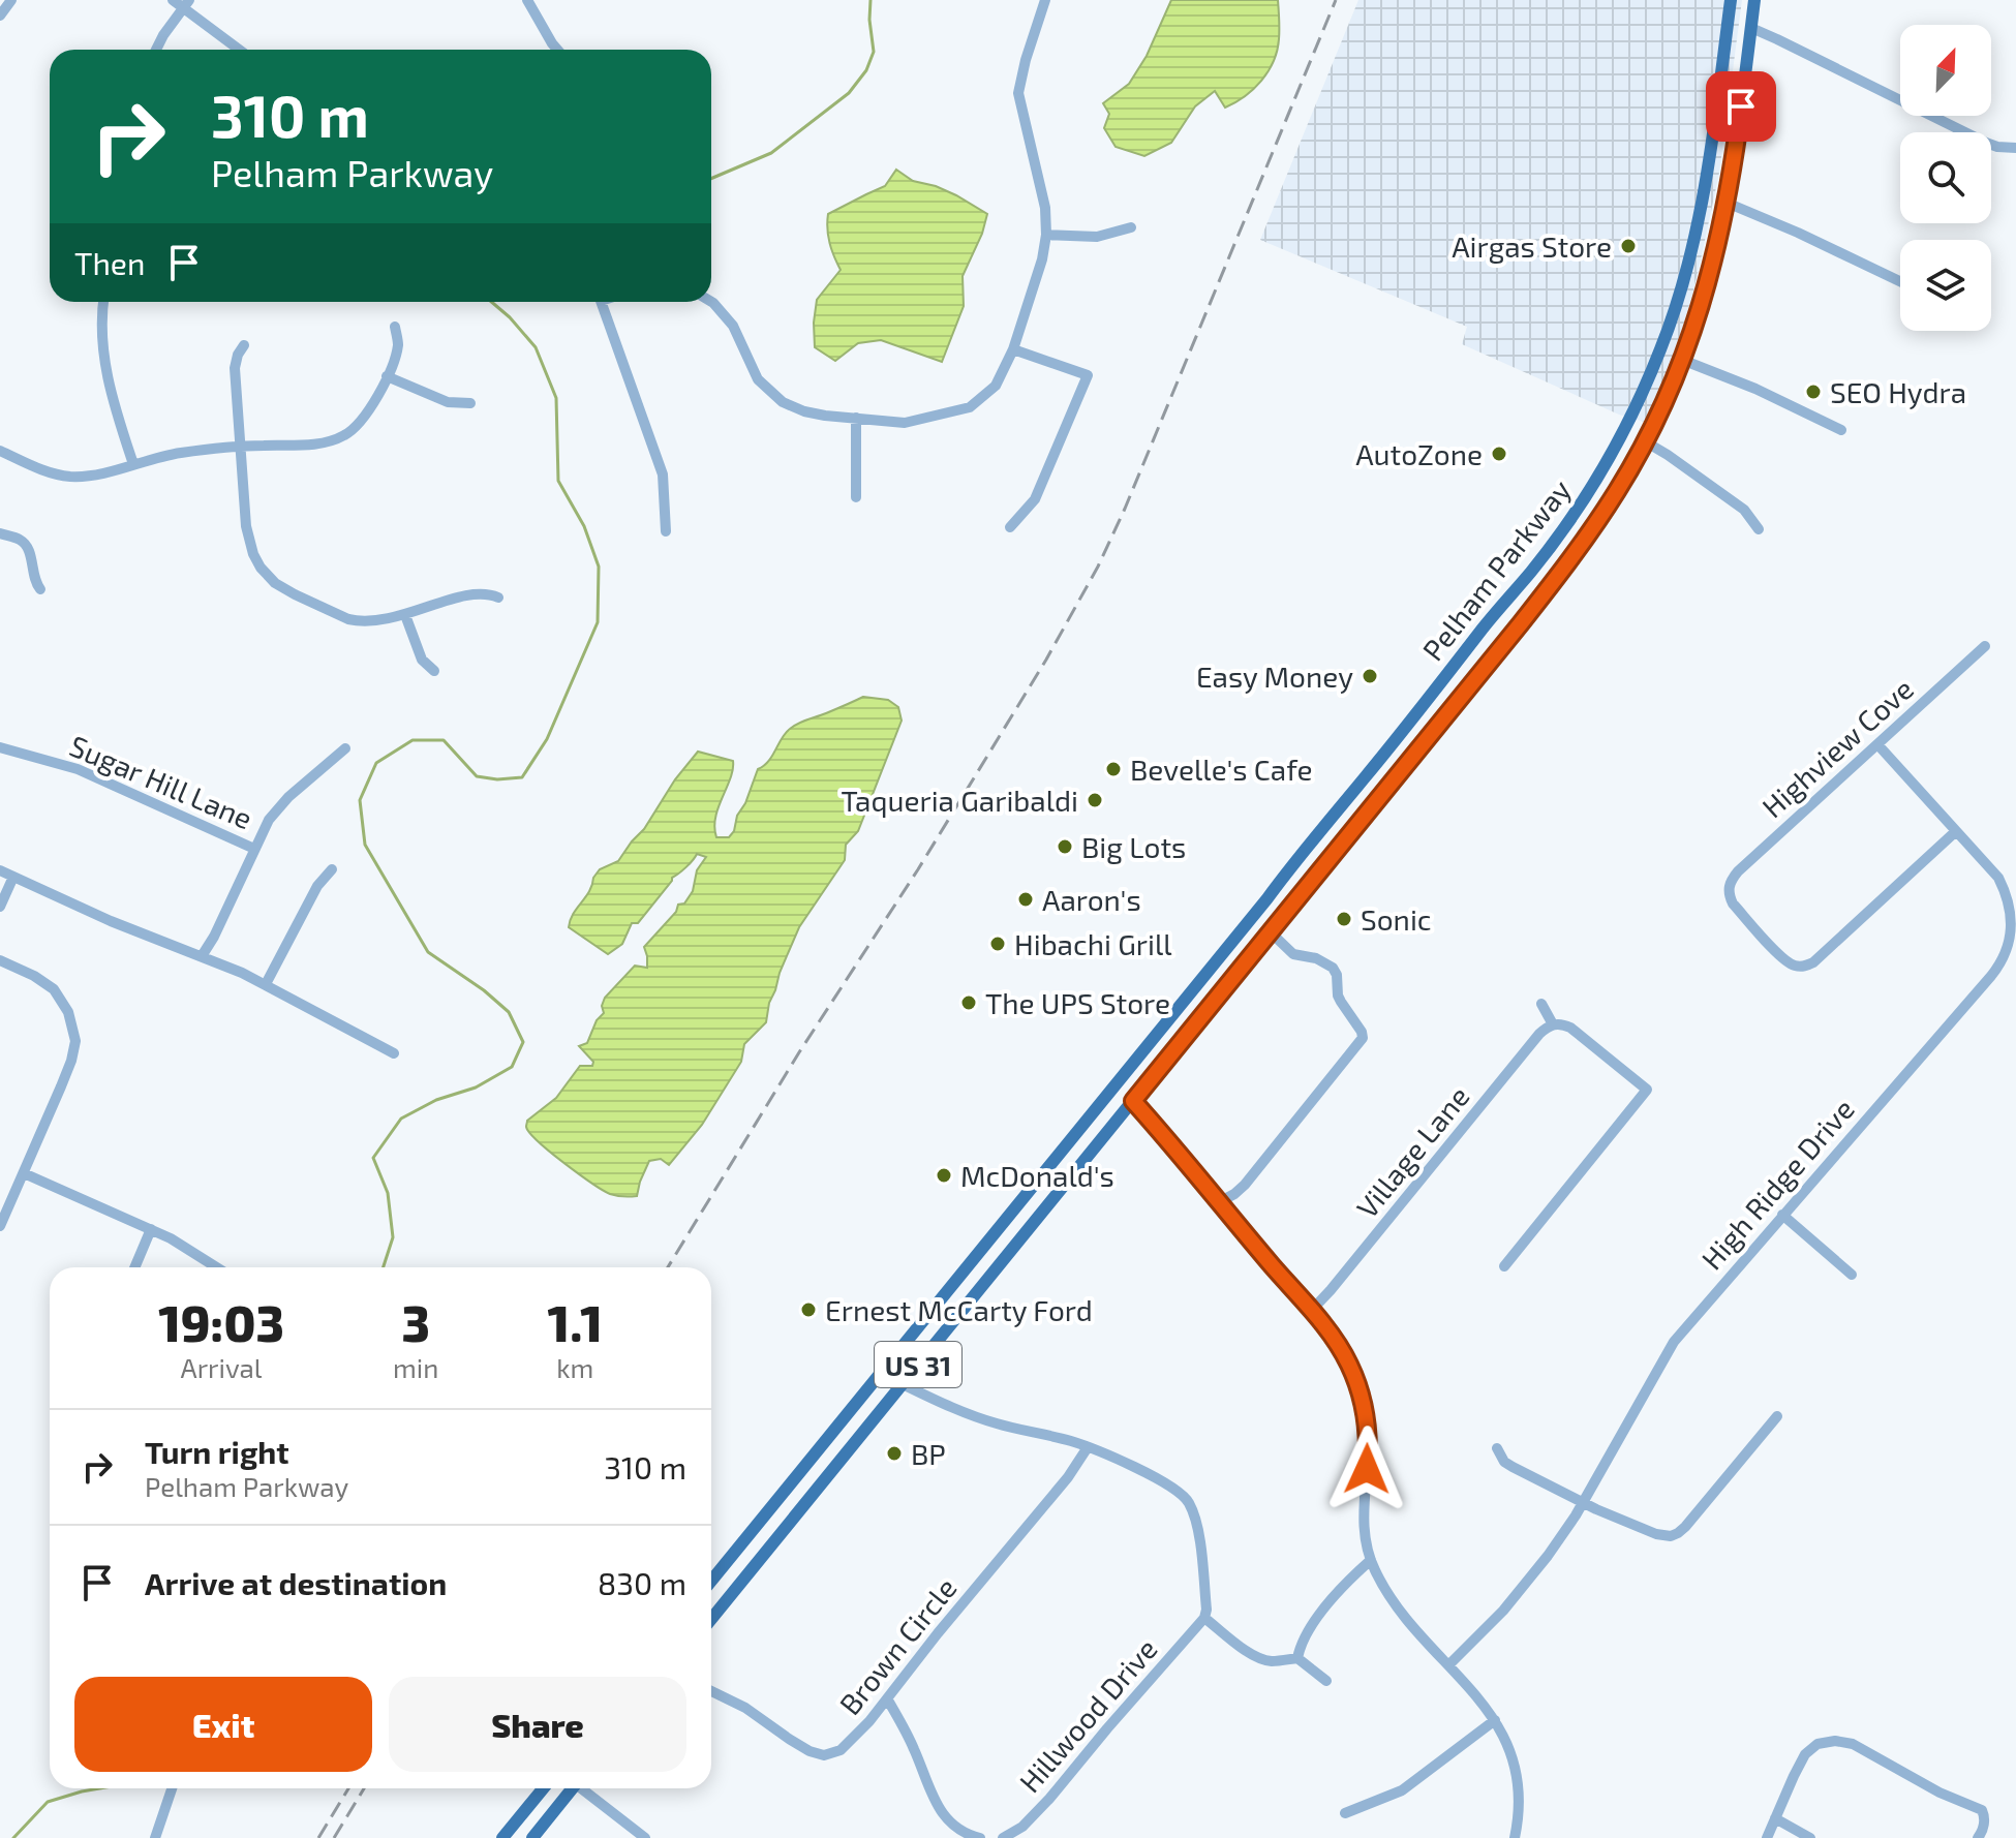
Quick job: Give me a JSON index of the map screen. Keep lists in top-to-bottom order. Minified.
{"streets":{"main road":["Pelham Parkway","US 31"],"street":["Highview Cove","Sugar Hill Lane","Village Lane","High Ridge Drive","Brown Circle","Hillwood Drive"]},"crossings":[["Pelham Parkway","US 31"],["Highview Cove","High Ridge Drive"]],"places":["Airgas Store","SEO Hydra","AutoZone","Easy Money","Bevelle's Cafe","Taqueria Garibaldi","Big Lots","Aaron's","Sonic","Hibachi Grill","The UPS Store","McDonald's","Ernest McCarty Ford","BP"],"north":"top right","page":{"turn":["310 m","Pelham Parkway"],"then":"Then","eta":["19:03","Arrival","3","min","1.1","km"],"list":[{"name":"Turn right","note":"Pelham Parkway","value":"310 m"},{"name":"Arrive at destination","value":"830 m"}],"buttons":["Exit","Share"]}}
